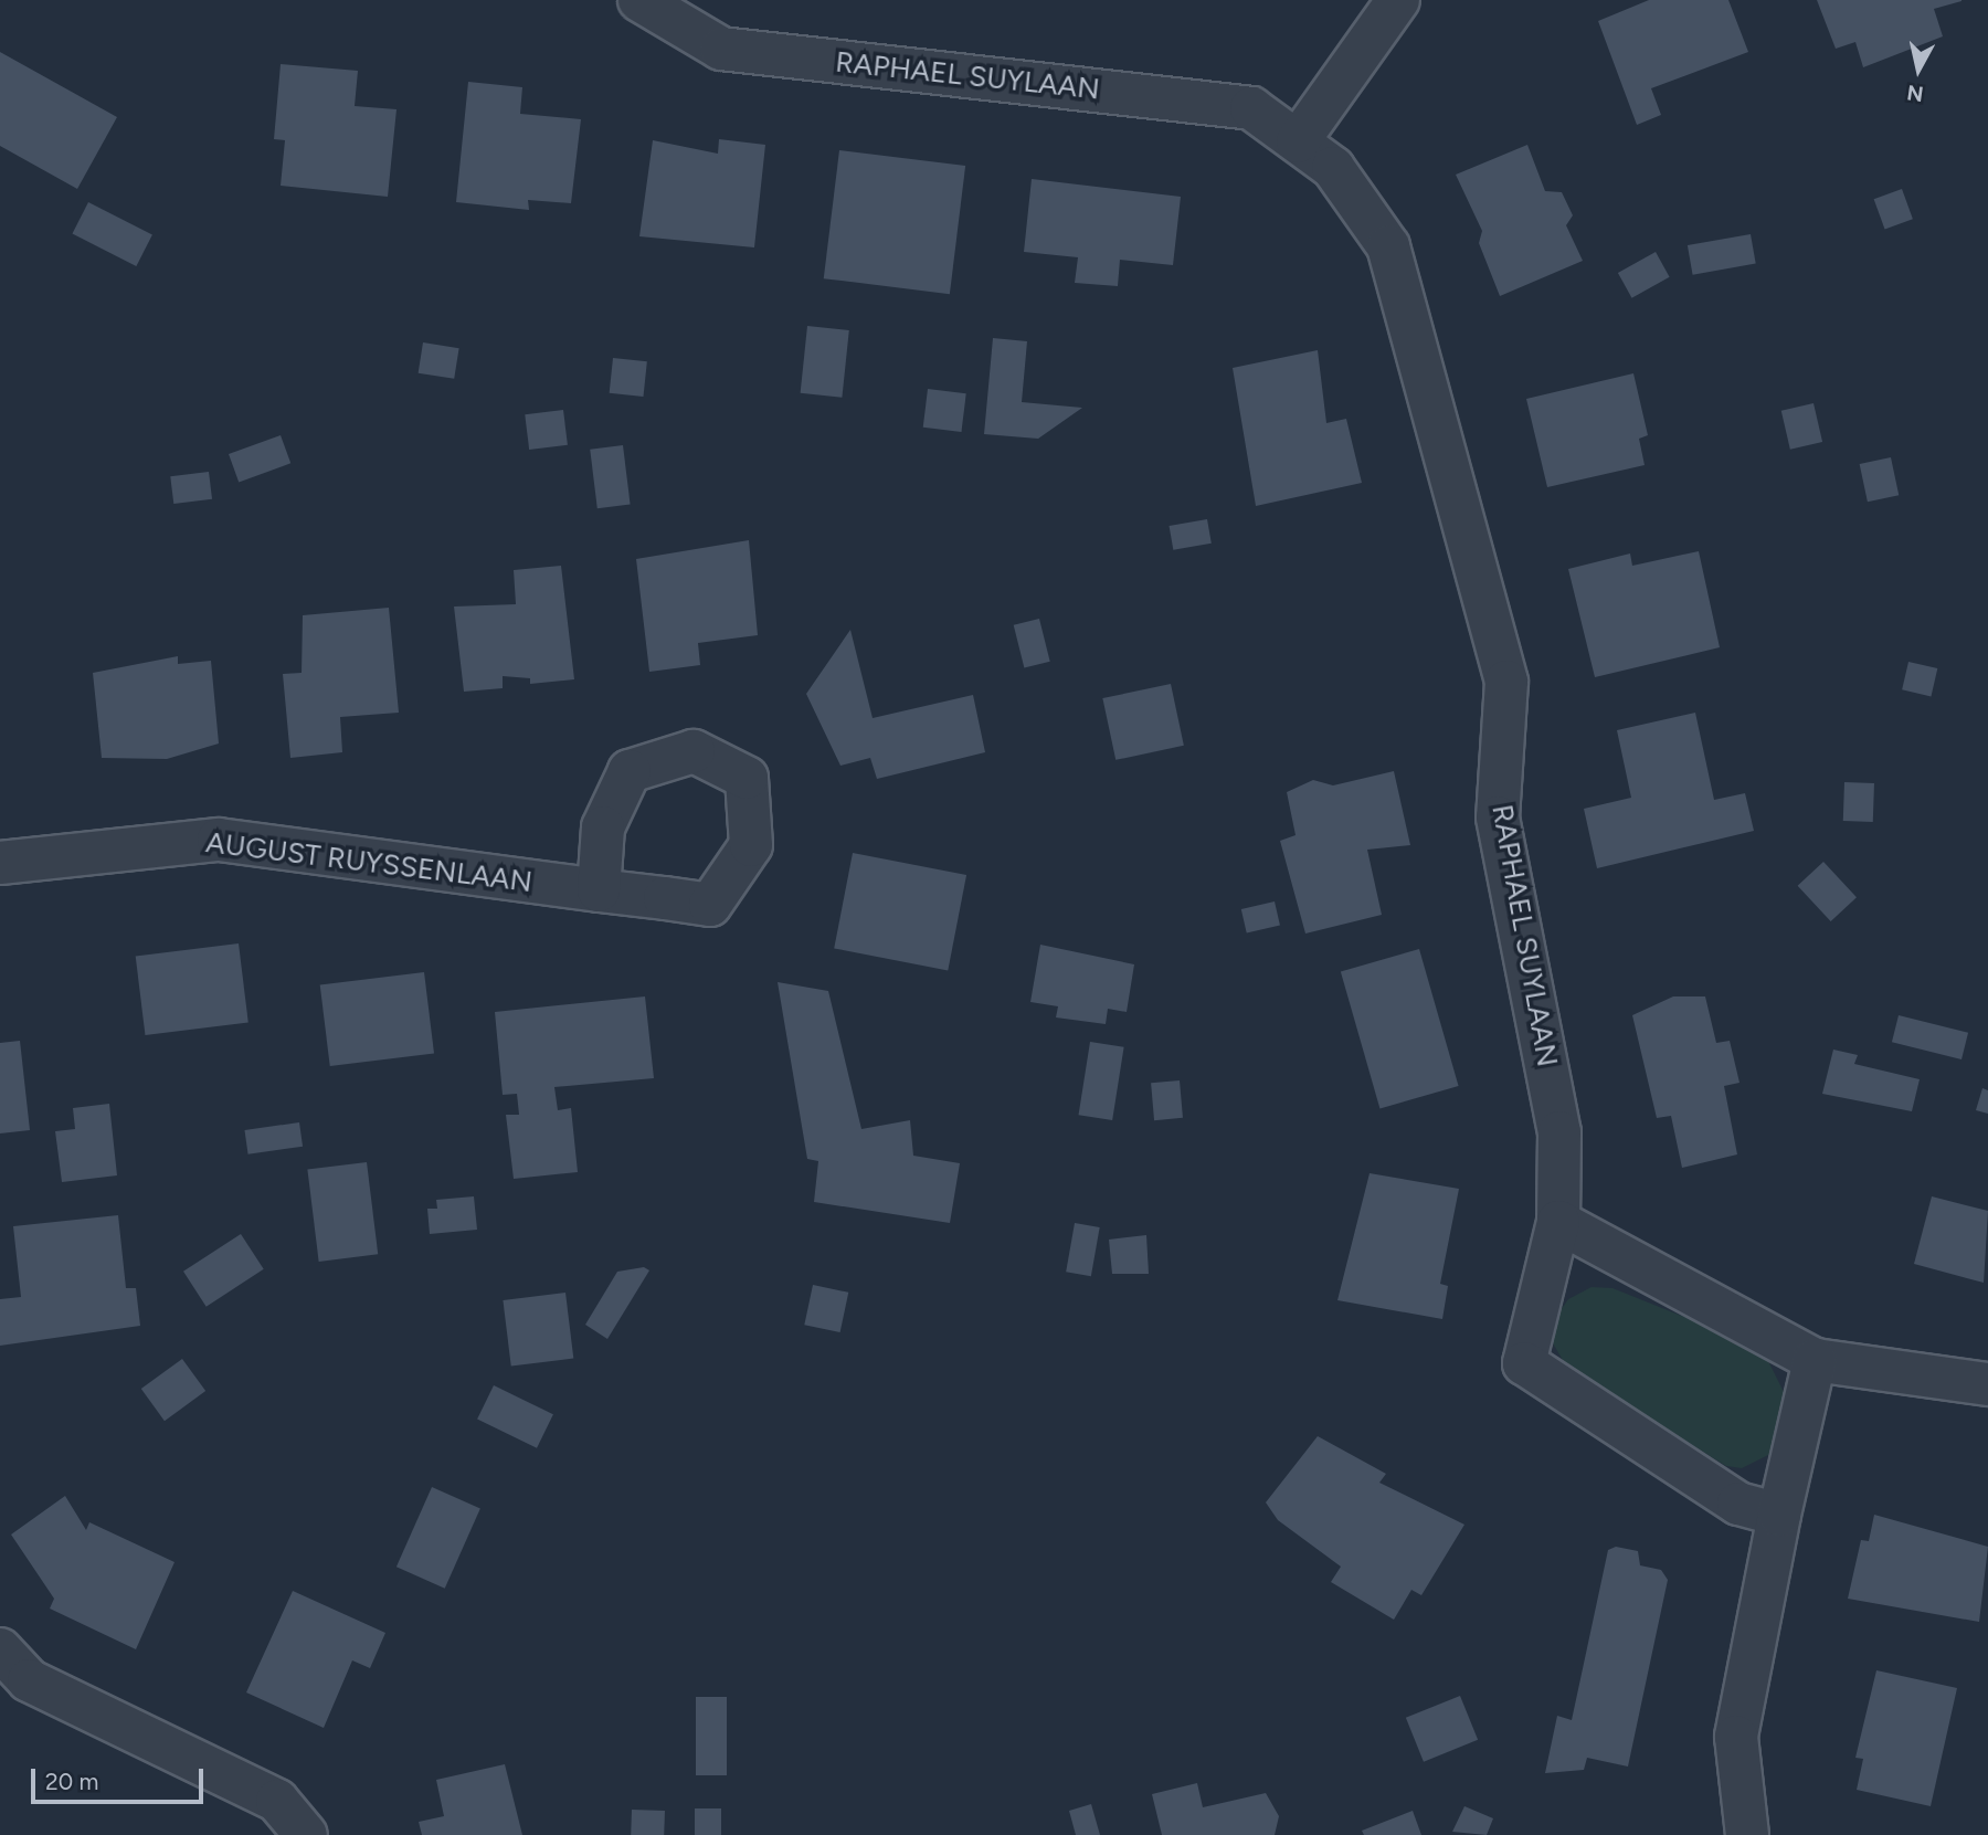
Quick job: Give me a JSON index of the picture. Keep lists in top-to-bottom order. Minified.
{"streets":{"street":["RAPHAEL SUYLAAN","AUGUST RUYSSENLAAN"]},"scale_bar":"20 m","north":"bottom"}
